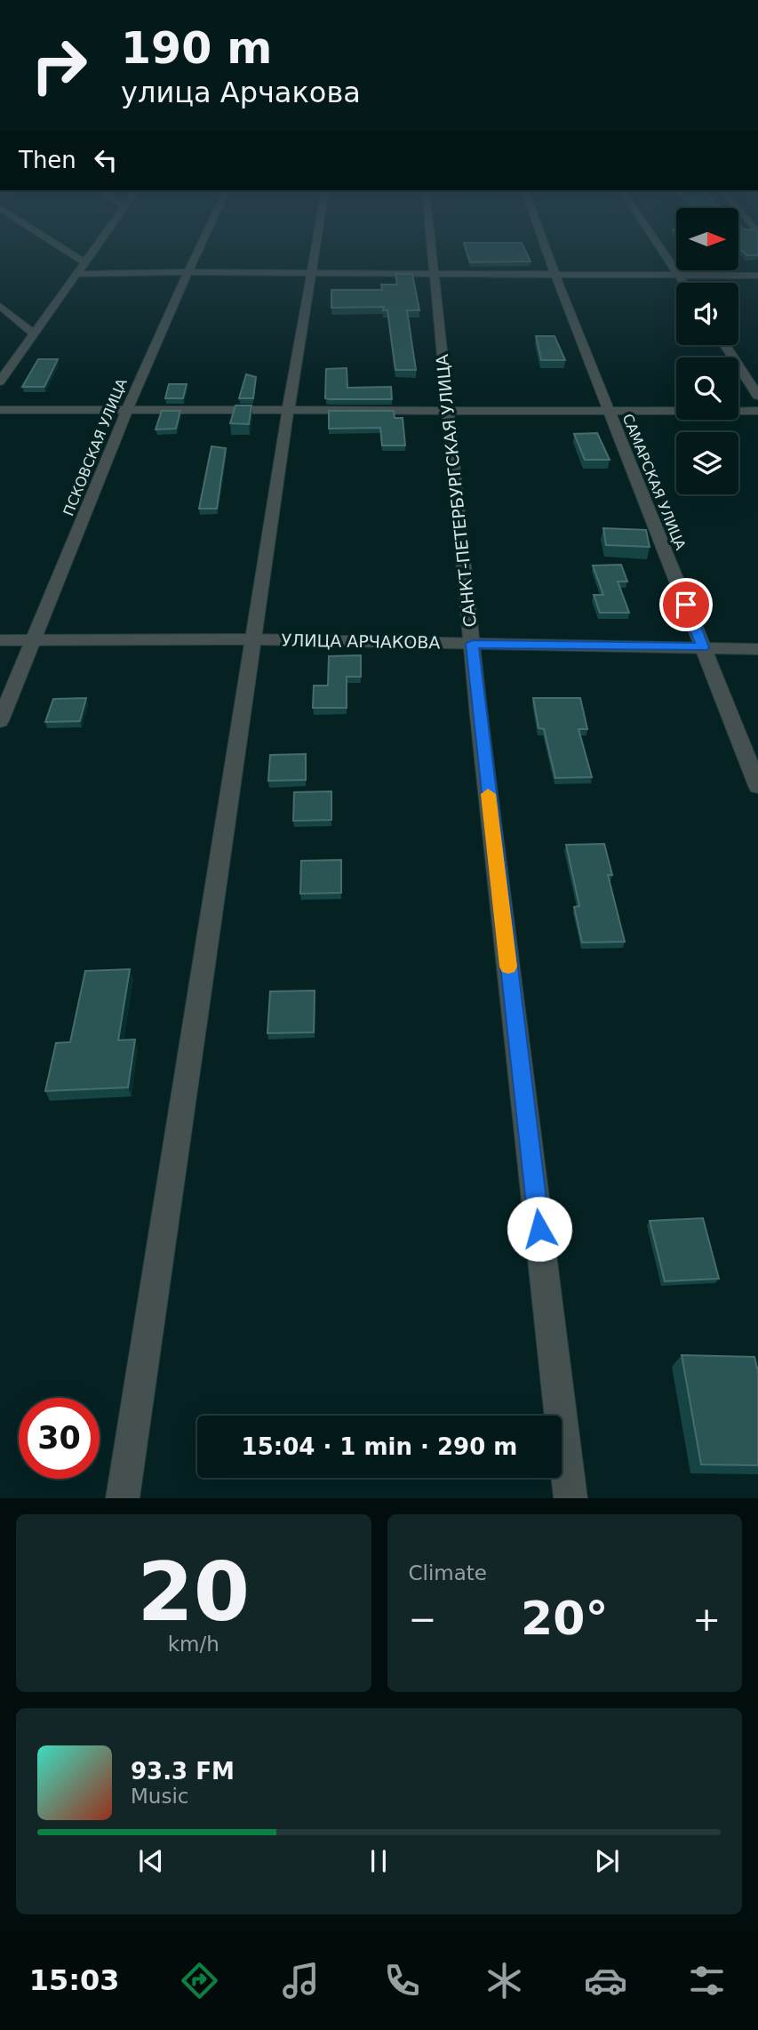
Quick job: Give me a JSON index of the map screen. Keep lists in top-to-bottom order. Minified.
{"streets":{"street":["ПСКОВСКАЯ УЛИЦА","САМАРСКАЯ УЛИЦА","САНКТ-ПЕТЕРБУРГСКАЯ УЛИЦА","УЛИЦА АРЧАКОВА"]},"crossings":[["ПСКОВСКАЯ УЛИЦА","УЛИЦА АРЧАКОВА"],["САМАРСКАЯ УЛИЦА","УЛИЦА АРЧАКОВА"],["САНКТ-ПЕТЕРБУРГСКАЯ УЛИЦА","УЛИЦА АРЧАКОВА"]],"north":"right","page":{"turn":["190 m","улица Арчакова"],"then":"Then","limit":"30","trip":"15:04 · 1 min · 290 m","tile":[["20","km/h"],"Climate"],"heat":["−","20°","+"],"song":["93.3 FM","Music"],"tabs":"15:03"}}
